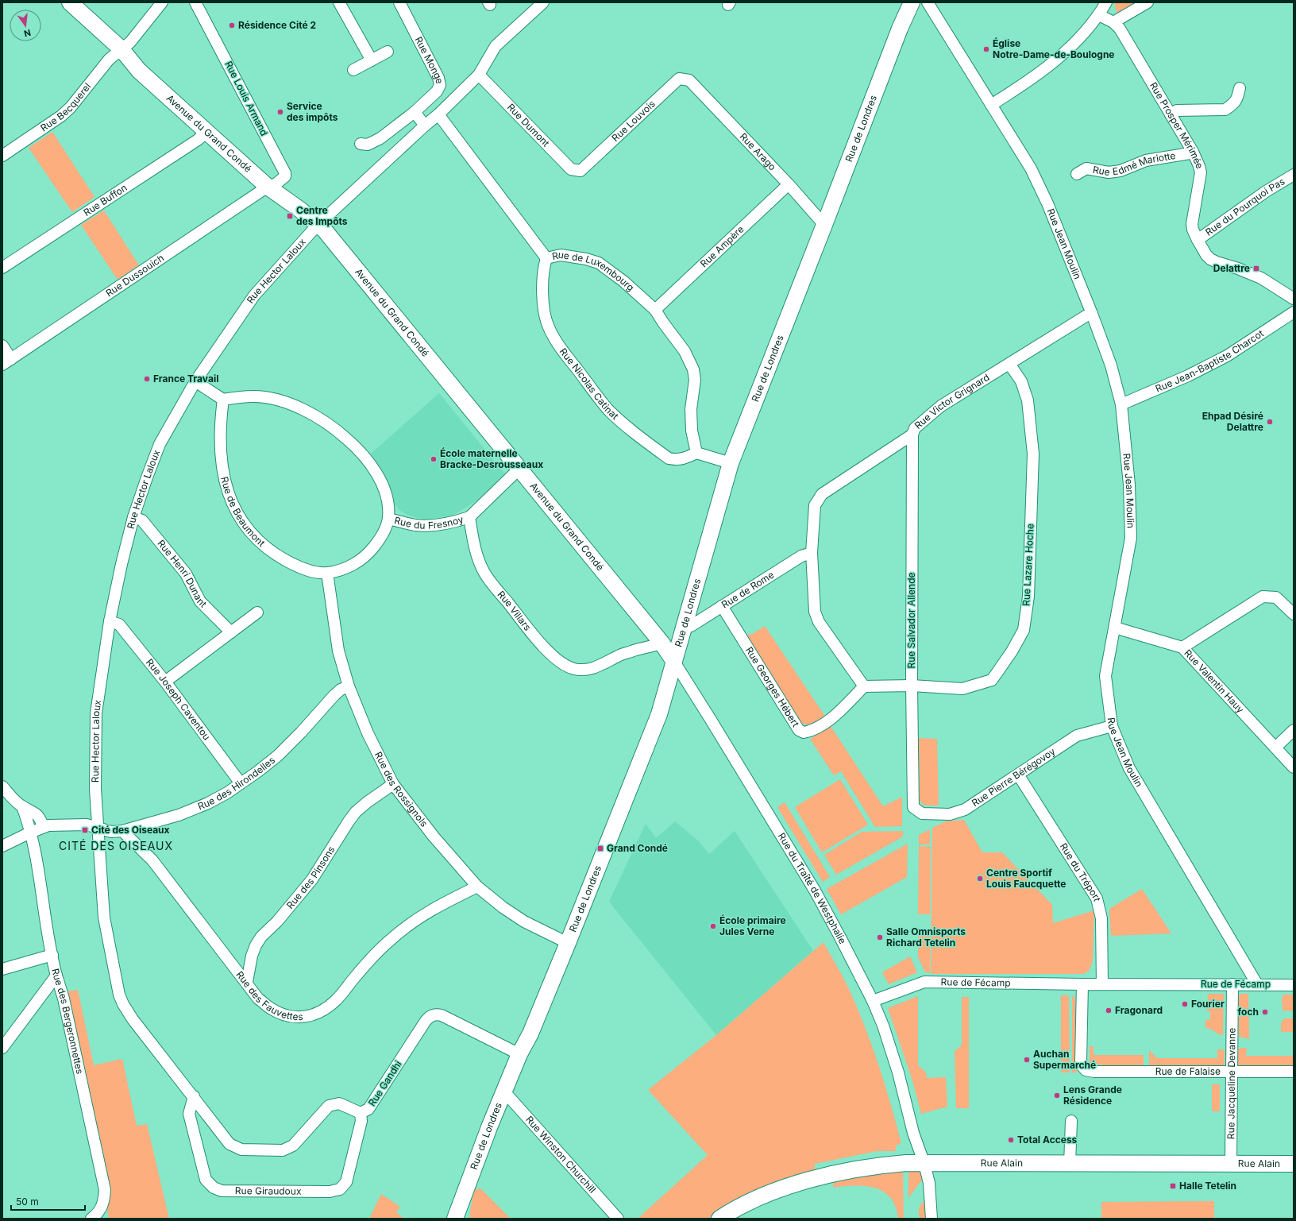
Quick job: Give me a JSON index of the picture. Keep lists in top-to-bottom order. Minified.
{"streets":{"street":["Rue Monge","Rue Louis Armand","Rue Becquerel","Rue Louvois","Rue Dumont","Rue Prosper Mérimée","Rue de Londres","Avenue du Grand Condé","Rue Arago","Rue Edmé Mariotte","Rue Buffon","Rue du Pourquoi Pas","Rue Jean Moulin","Rue Ampère","Rue Hector Laloux","Rue de Luxembourg","Rue Dussouich","Rue Jean-Baptiste Charcot","Rue Nicolas Catinat","Rue Victor Grignard","Rue de Beaumont","Rue du Fresnoy","Rue Lazare Hoche","Rue Henri Dunant","Rue de Rome","Rue Villars","Rue Salvador Allende","Rue Valentin Hauy","Rue Georges Hébert","Rue Joseph Caventou","Rue Pierre Bérégovoy","Rue des Hirondelles","Rue des Rossignols","Rue du Tréport","Rue des Pinsons","Rue du Traîté de Westphalie","Rue de Fécamp","Rue des Fauvettes","Rue des Bergeronnettes","Rue de Falaise","Rue Gandhi","Rue Jacqueline Devanne","Rue Winston Churchill","Rue Alain","Rue Giraudoux"]},"crossings":[["Rue Louis Armand","Avenue du Grand Condé"],["Rue Louis Armand","Rue Dussouich"],["Rue Becquerel","Avenue du Grand Condé"],["Rue Louvois","Rue Dumont"],["Rue Louvois","Rue Arago"],["Rue Dumont","Rue Hector Laloux"],["Rue Prosper Mérimée","Rue Edmé Mariotte"],["Rue Prosper Mérimée","Rue du Pourquoi Pas"],["Rue de Londres","Avenue du Grand Condé"],["Rue de Londres","Rue Arago"],["Rue de Londres","Rue de Rome"],["Rue de Londres","Rue des Rossignols"],["Rue de Londres","Rue du Traîté de Westphalie"],["Rue de Londres","Rue Gandhi"],["Rue de Londres","Rue Winston Churchill"],["Avenue du Grand Condé","Rue Buffon"],["Avenue du Grand Condé","Rue Hector Laloux"],["Avenue du Grand Condé","Rue Dussouich"],["Avenue du Grand Condé","Rue Villars"],["Avenue du Grand Condé","Rue du Traîté de Westphalie"],["Rue Arago","Rue Ampère"],["Rue Jean Moulin","Rue Jean-Baptiste Charcot"],["Rue Jean Moulin","Rue Victor Grignard"],["Rue Jean Moulin","Rue Valentin Hauy"],["Rue Jean Moulin","Rue Pierre Bérégovoy"],["Rue Jean Moulin","Rue de Fécamp"],["Rue Ampère","Rue de Luxembourg"],["Rue Hector Laloux","Rue de Luxembourg"],["Rue Hector Laloux","Rue Henri Dunant"],["Rue Hector Laloux","Rue Joseph Caventou"],["Rue Hector Laloux","Rue des Hirondelles"],["Rue Hector Laloux","Rue Gandhi"],["Rue de Luxembourg","Rue Nicolas Catinat"],["Rue Victor Grignard","Rue Lazare Hoche"],["Rue Victor Grignard","Rue de Rome"],["Rue Victor Grignard","Rue Salvador Allende"],["Rue de Beaumont","Rue du Fresnoy"],["Rue de Beaumont","Rue des Rossignols"],["Rue du Fresnoy","Rue Villars"],["Rue Lazare Hoche","Rue Salvador Allende"],["Rue de Rome","Rue Georges Hébert"],["Rue Salvador Allende","Rue Pierre Bérégovoy"],["Rue Joseph Caventou","Rue des Hirondelles"],["Rue Pierre Bérégovoy","Rue du Tréport"],["Rue des Hirondelles","Rue des Rossignols"],["Rue des Hirondelles","Rue des Fauvettes"],["Rue des Hirondelles","Rue des Bergeronnettes"],["Rue des Rossignols","Rue des Pinsons"],["Rue des Rossignols","Rue des Fauvettes"],["Rue du Tréport","Rue de Fécamp"],["Rue des Pinsons","Rue des Fauvettes"],["Rue du Traîté de Westphalie","Rue de Fécamp"],["Rue du Traîté de Westphalie","Rue Alain"],["Rue de Fécamp","Rue de Falaise"],["Rue de Fécamp","Rue Jacqueline Devanne"],["Rue de Falaise","Rue Jacqueline Devanne"],["Rue Gandhi","Rue Giraudoux"],["Rue Jacqueline Devanne","Rue Alain"]],"districts":["CITÉ DES OISEAUX"],"places":{"other":["Résidence Cité 2","Église Notre-Dame-de-Boulogne","Service des impôts","France Travail","Ehpad Désiré Delattre","École maternelle Bracke-Desrousseaux","Centre Sportif Louis Faucquette","École primaire Jules Verne","Salle Omnisports Richard Tetelin","Fourier","Fragonard","foch","Auchan Supermarché","Lens Grande Résidence","Total Access"],"transit":["Centre des Impôts","Delattre","Cité des Oiseaux","Grand Condé","Halle Tetelin"]},"scale_bar":"50 m","north":"bottom"}
